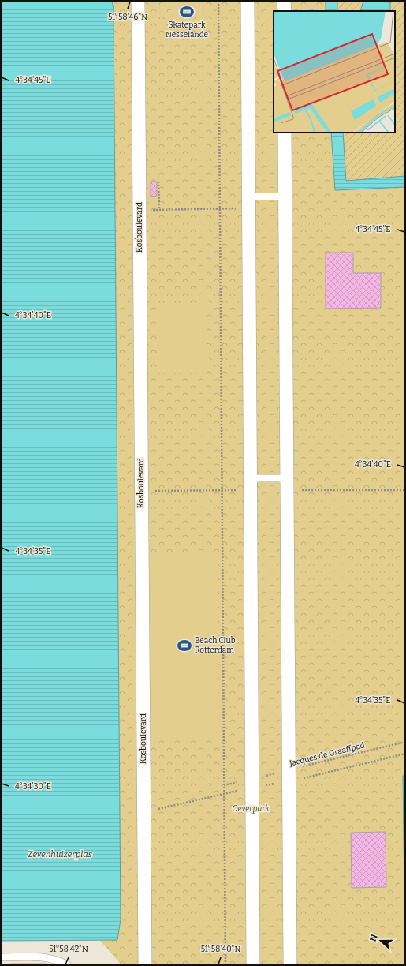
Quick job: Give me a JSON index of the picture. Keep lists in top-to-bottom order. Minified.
{"streets":{"street":["Kosboulevard"],"path":["Jacques de Graaffpad"]},"water":["Zevenhuizerplas"],"parks":["Oeverpark"],"places":{"sports":["Skatepark Nesselande","Beach Club Rotterdam"]},"north":"left","coordinates":["51°58'46\"N","4°34'45\"E","4°34'40\"E","4°34'35\"E","4°34'30\"E","51°58'42\"N","51°58'40\"N"]}
